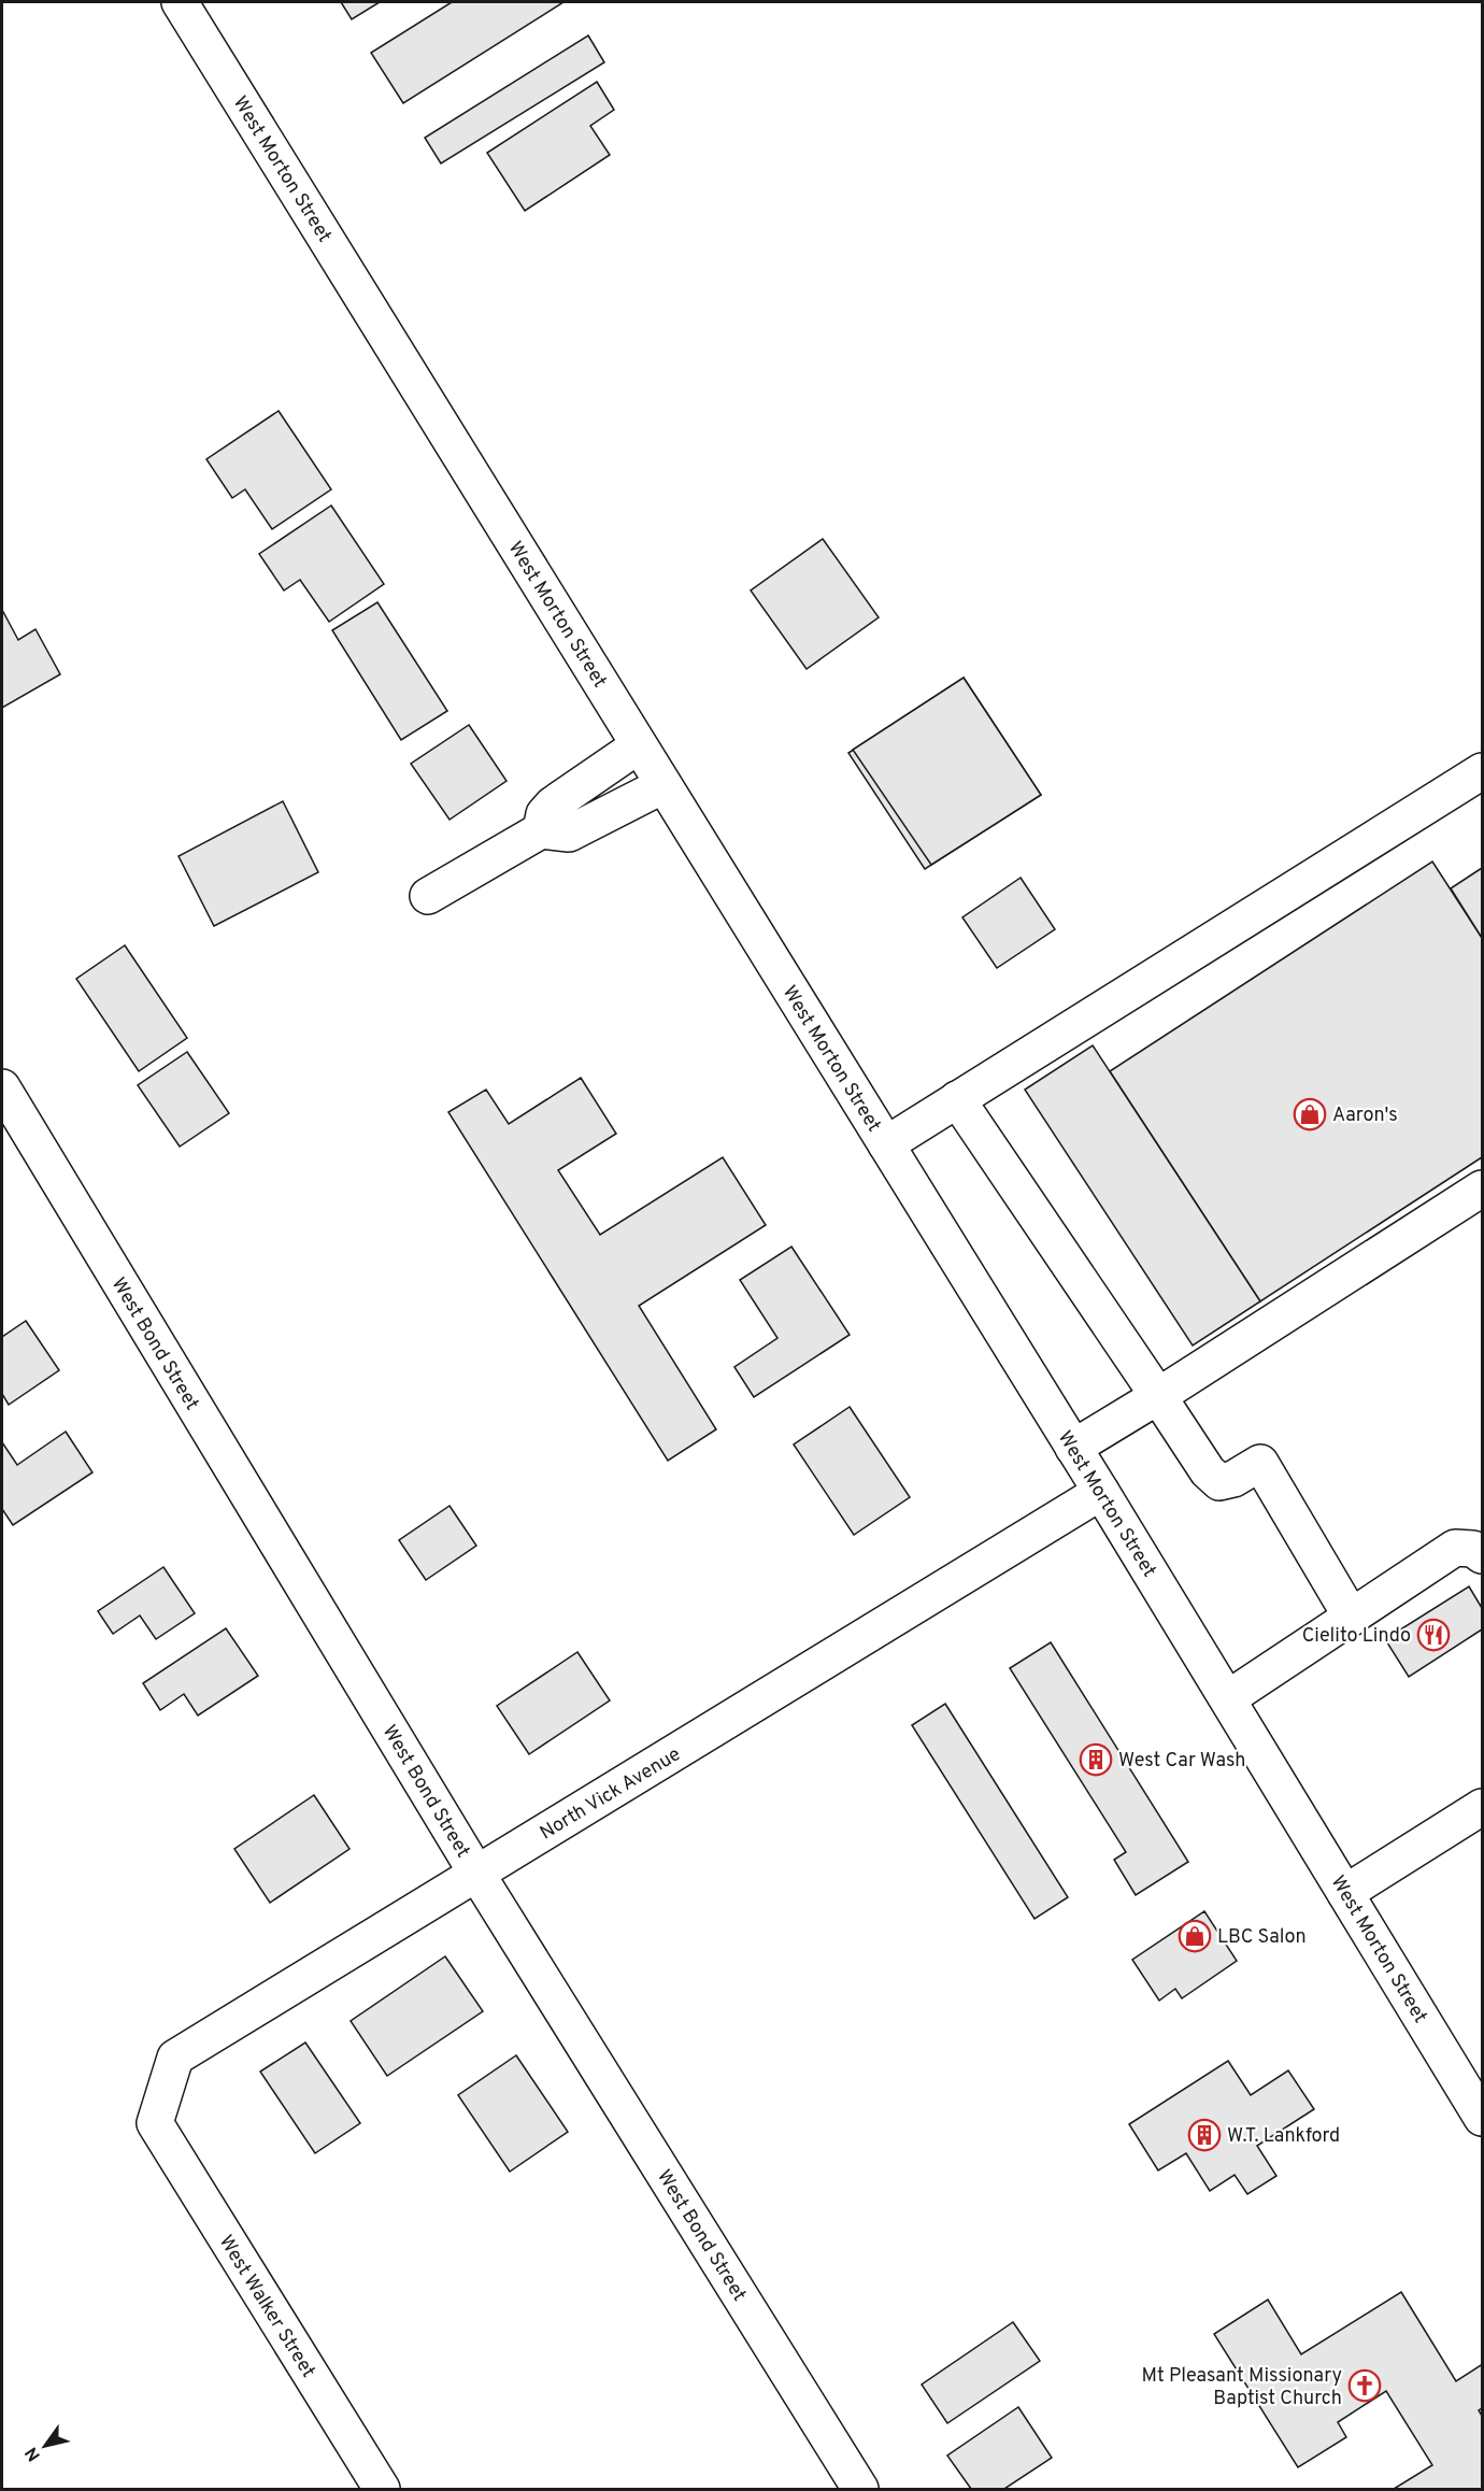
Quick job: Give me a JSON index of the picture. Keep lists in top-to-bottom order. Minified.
{"streets":{"street":["West Morton Street","West Bond Street","North Vick Avenue","West Walker Street"]},"crossings":[["West Morton Street","North Vick Avenue"],["West Bond Street","North Vick Avenue"],["North Vick Avenue","West Walker Street"]],"places":{"shop":["Aaron's","LBC Salon"],"restaurant":["Cielito Lindo"],"building":["West Car Wash","W.T. Lankford"],"church":["Mt Pleasant Missionary Baptist Church"]},"north":"bottom left"}
